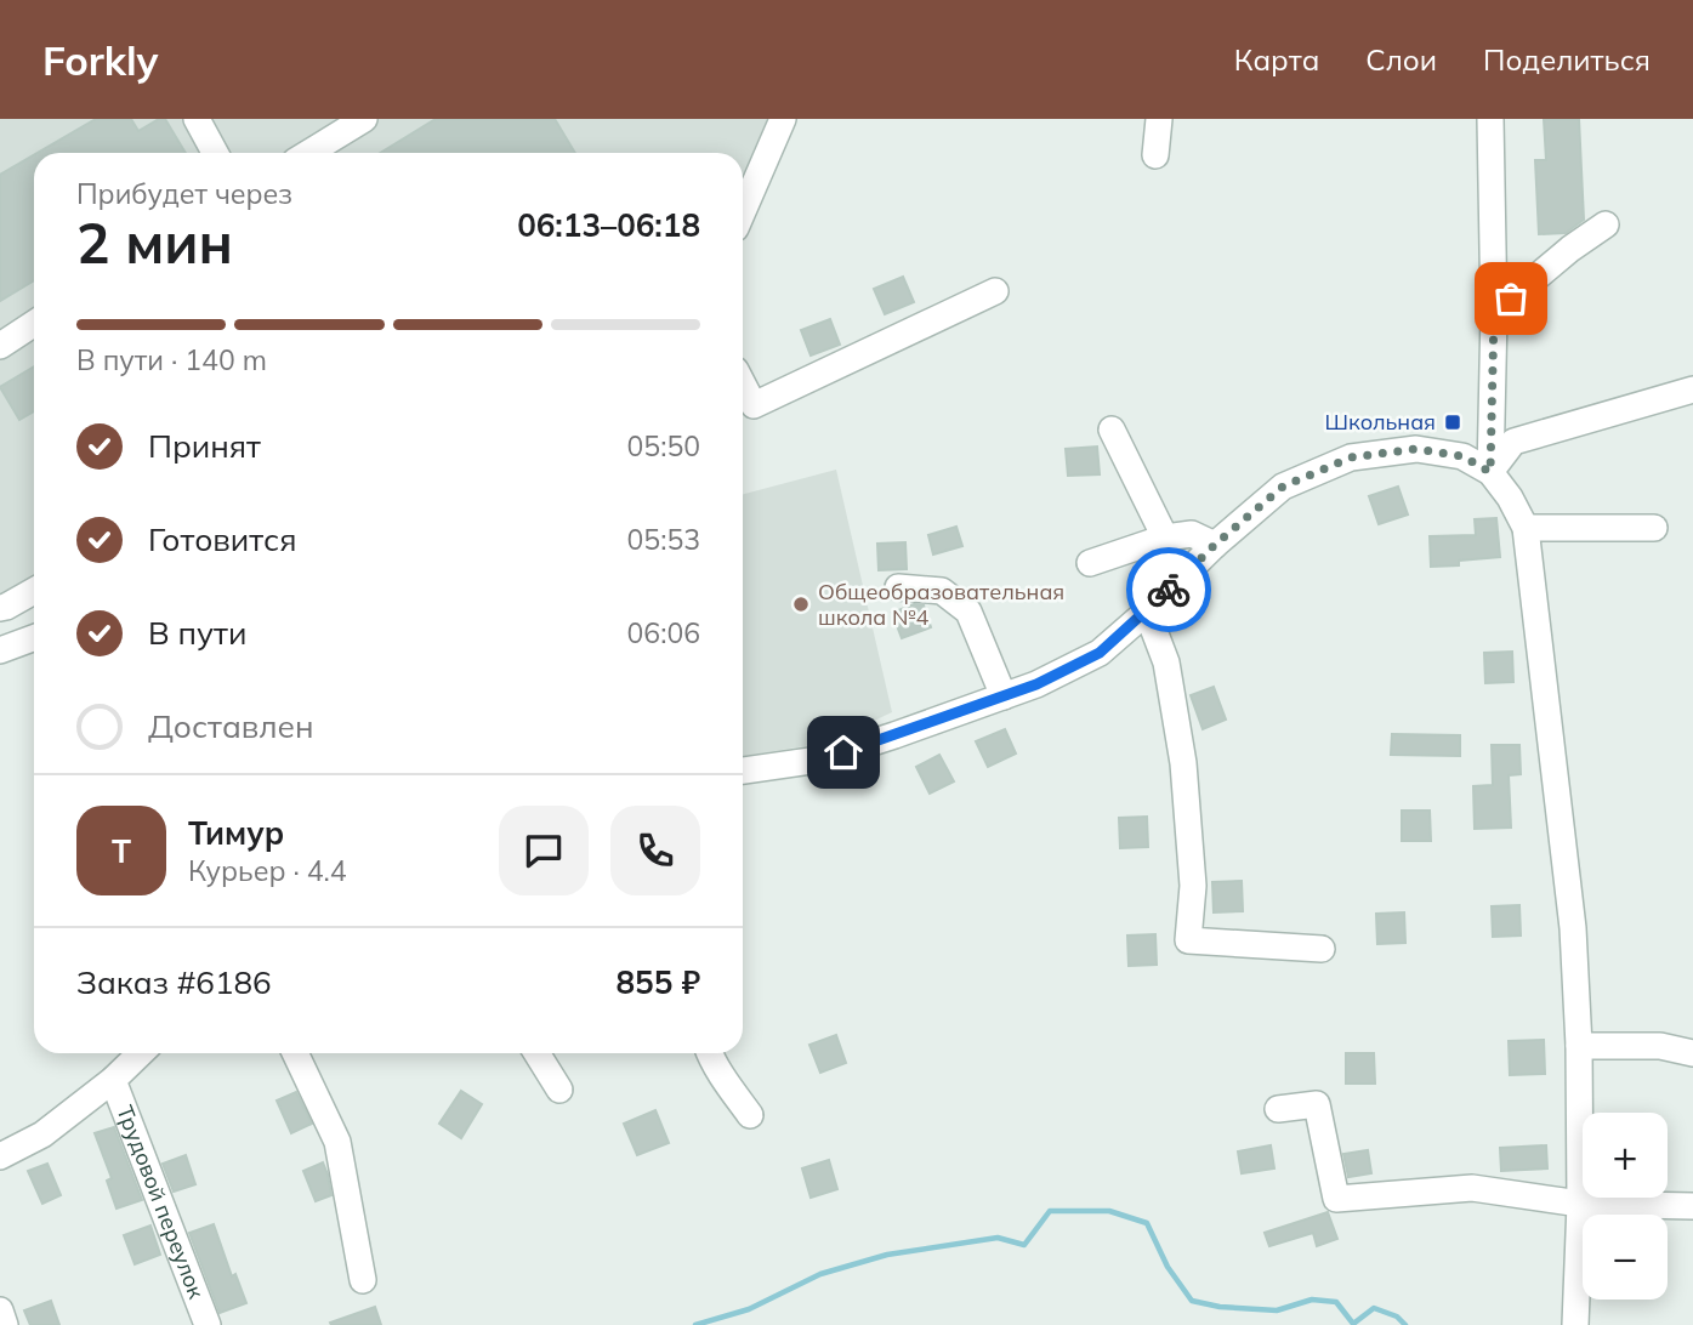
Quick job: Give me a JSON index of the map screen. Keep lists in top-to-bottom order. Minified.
{"streets":{"street":["Трудовой переулок"]},"places":{"transit":["Школьная"],"other":["Общеобразовательная школа №4"]},"page":{"header":"Forkly","nav":["Карта","Слои","Поделиться"],"heading":["2 мин","Прибудет через","06:13–06:18"],"panel":["Тимур","Курьер · 4.4","Заказ #6186","855 ₽"],"bar":"В пути · 140 m","list":[["Принят","05:50"],["Готовится","05:53"],["В пути","06:06"],"Доставлен"],"round":"Т","map_buttons":["+","−"]}}
